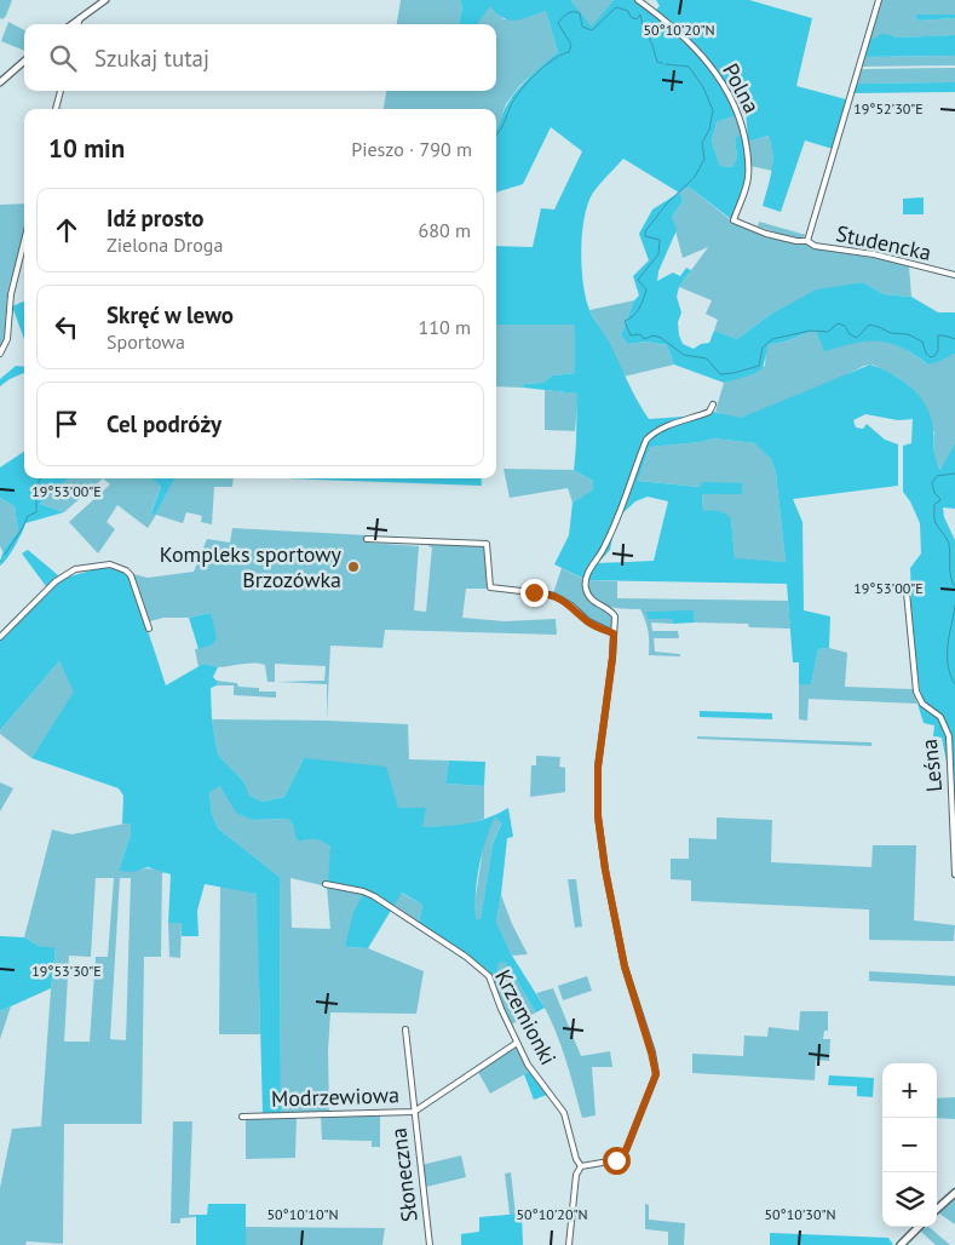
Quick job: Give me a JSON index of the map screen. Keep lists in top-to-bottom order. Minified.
{"streets":{"street":["Polna","Studencka","Leśna","Krzemionki","Modrzewiowa","Słoneczna"]},"crossings":[["Polna","Studencka"],["Krzemionki","Modrzewiowa"],["Modrzewiowa","Słoneczna"]],"places":["Kompleks sportowy Brzozówka"],"page":{"search":"Szukaj tutaj","heading":["10 min","Pieszo · 790 m"],"list":[["Idź prosto","Zielona Droga","680 m"],["Skręć w lewo","Sportowa","110 m"],"Cel podróży"],"map_buttons":["+","−"]},"coordinates":["50°10'20\"N","19°52'30\"E","19°53'00\"E","19°53'30\"E","50°10'10\"N","50°10'30\"N"]}
